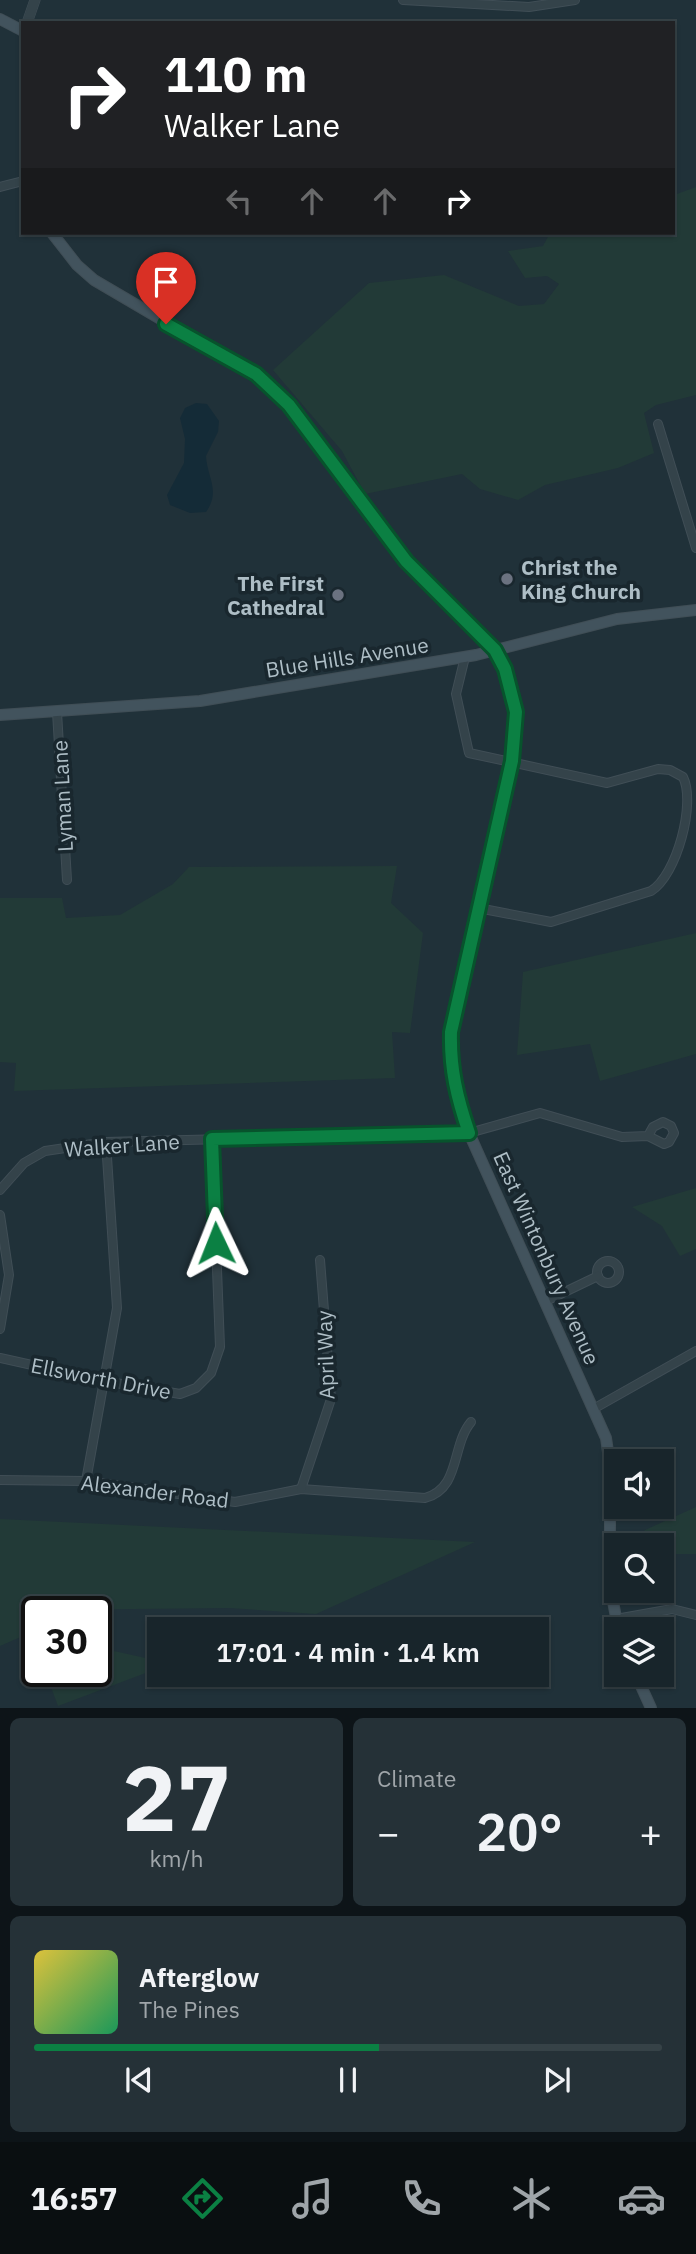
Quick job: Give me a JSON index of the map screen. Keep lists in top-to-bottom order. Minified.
{"streets":{"main road":["Blue Hills Avenue","East Wintonbury Avenue"],"street":["Lyman Lane","Walker Lane","April Way","Ellsworth Drive","Alexander Road"]},"crossings":[["Blue Hills Avenue","Lyman Lane"],["Blue Hills Avenue","East Wintonbury Avenue"],["Walker Lane","East Wintonbury Avenue"],["Walker Lane","Ellsworth Drive"],["April Way","Alexander Road"]],"places":["Christ the King Church","The First Cathedral"],"page":{"turn":["110 m","Walker Lane"],"limit":"30","trip":"17:01 · 4 min · 1.4 km","tile":[["27","km/h"],"Climate"],"heat":["−","20°","+"],"song":["Afterglow","The Pines"],"tabs":"16:57"}}
